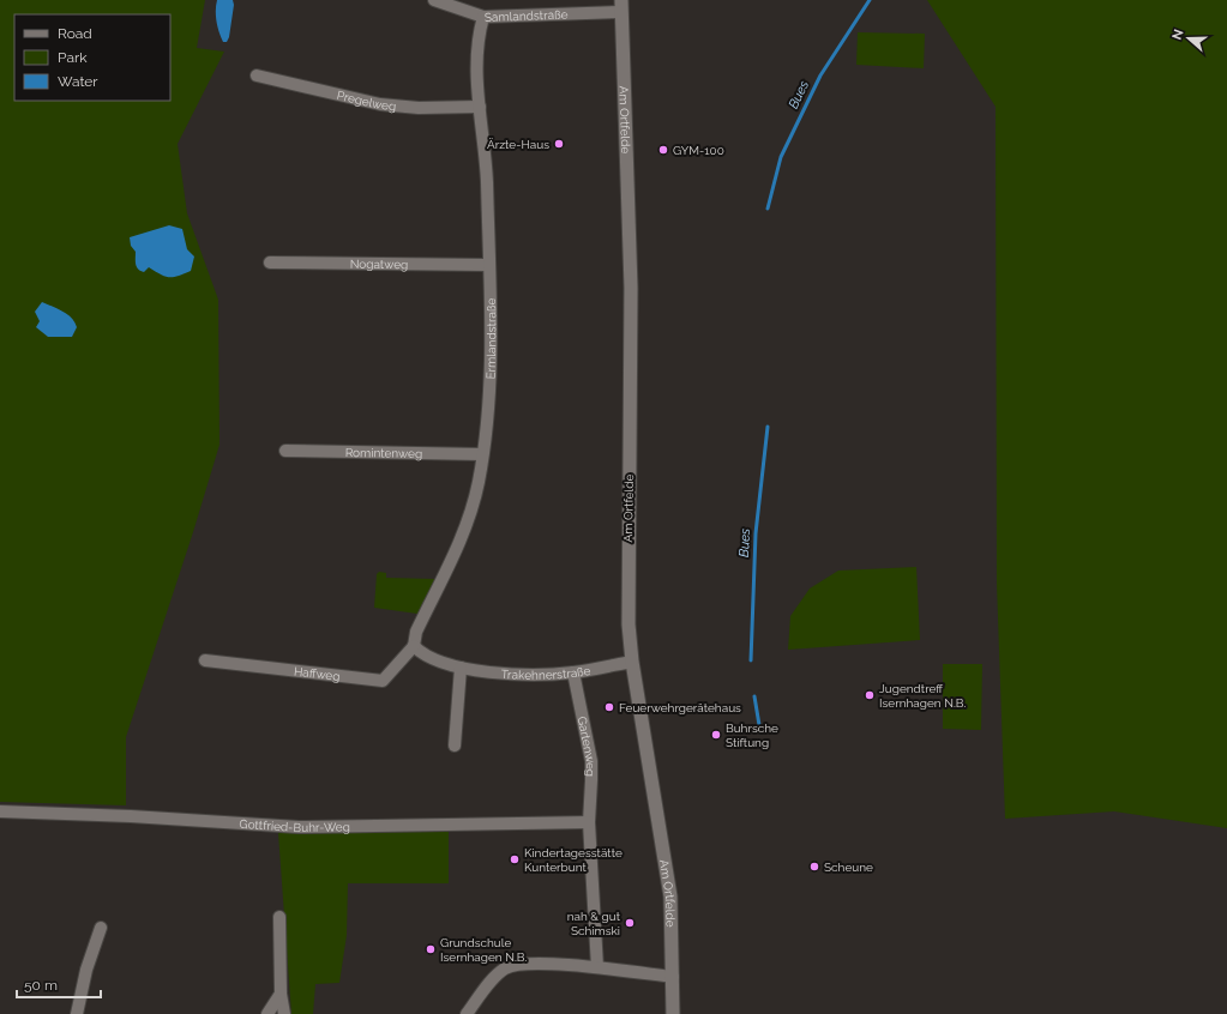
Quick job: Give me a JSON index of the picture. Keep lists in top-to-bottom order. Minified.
{"streets":{"main road":["Am Ortfelde"],"street":["Samlandstraße","Pregelweg","Nogatweg","Ermlandstraße","Romintenweg","Trakehnerstraße","Haffweg","Gartenweg","Gottfried-Buhr-Weg"]},"crossings":[["Samlandstraße","Am Ortfelde"],["Samlandstraße","Ermlandstraße"],["Pregelweg","Ermlandstraße"],["Am Ortfelde","Trakehnerstraße"],["Nogatweg","Ermlandstraße"],["Ermlandstraße","Romintenweg"],["Ermlandstraße","Trakehnerstraße"],["Ermlandstraße","Haffweg"],["Trakehnerstraße","Haffweg"],["Trakehnerstraße","Gartenweg"],["Gartenweg","Gottfried-Buhr-Weg"]],"water":["Bues"],"places":["Ärzte-Haus","GYM-100","Jugendtreff Isernhagen N.B.","Feuerwehrgerätehaus","Buhrsche Stiftung","Kindertagesstätte Kunterbunt","Scheune","nah & gut Schimski","Grundschule Isernhagen N.B."],"legend":["Road","Park","Water"],"scale_bar":"50 m","north":"left"}
